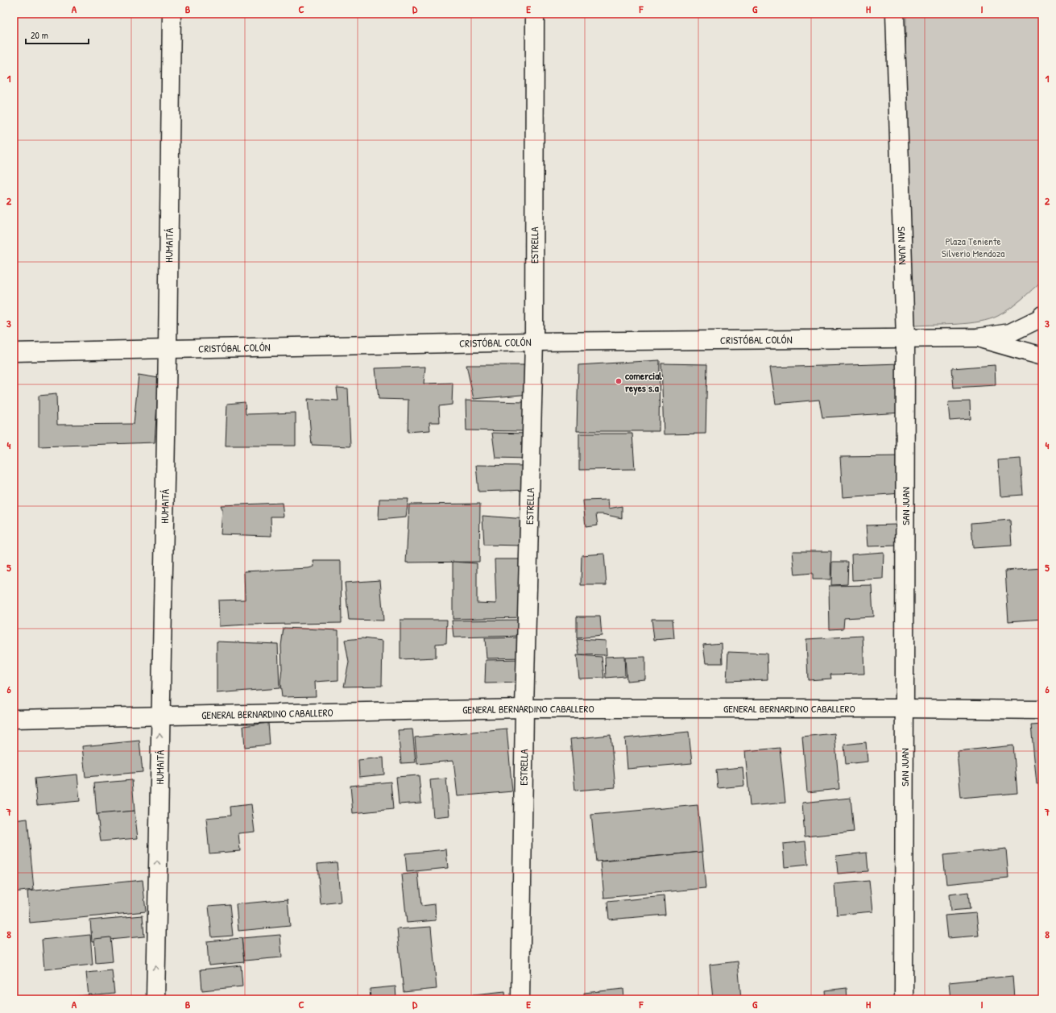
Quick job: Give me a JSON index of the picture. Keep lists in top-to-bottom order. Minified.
{"streets":{"street":["SAN JUAN","HUMAITÁ","ESTRELLA","CRISTÓBAL COLÓN","GENERAL BERNARDINO CABALLERO"]},"crossings":[["SAN JUAN","CRISTÓBAL COLÓN"],["SAN JUAN","GENERAL BERNARDINO CABALLERO"],["HUMAITÁ","CRISTÓBAL COLÓN"],["HUMAITÁ","GENERAL BERNARDINO CABALLERO"],["ESTRELLA","CRISTÓBAL COLÓN"],["ESTRELLA","GENERAL BERNARDINO CABALLERO"]],"parks":["Plaza Teniente Silverio Mendoza"],"places":["comercial reyes s.a"],"scale_bar":"20 m","grid":{"columns":["A","B","C","D","E","F","G","H","I"],"rows":["1","2","3","4","5","6","7","8"]}}
